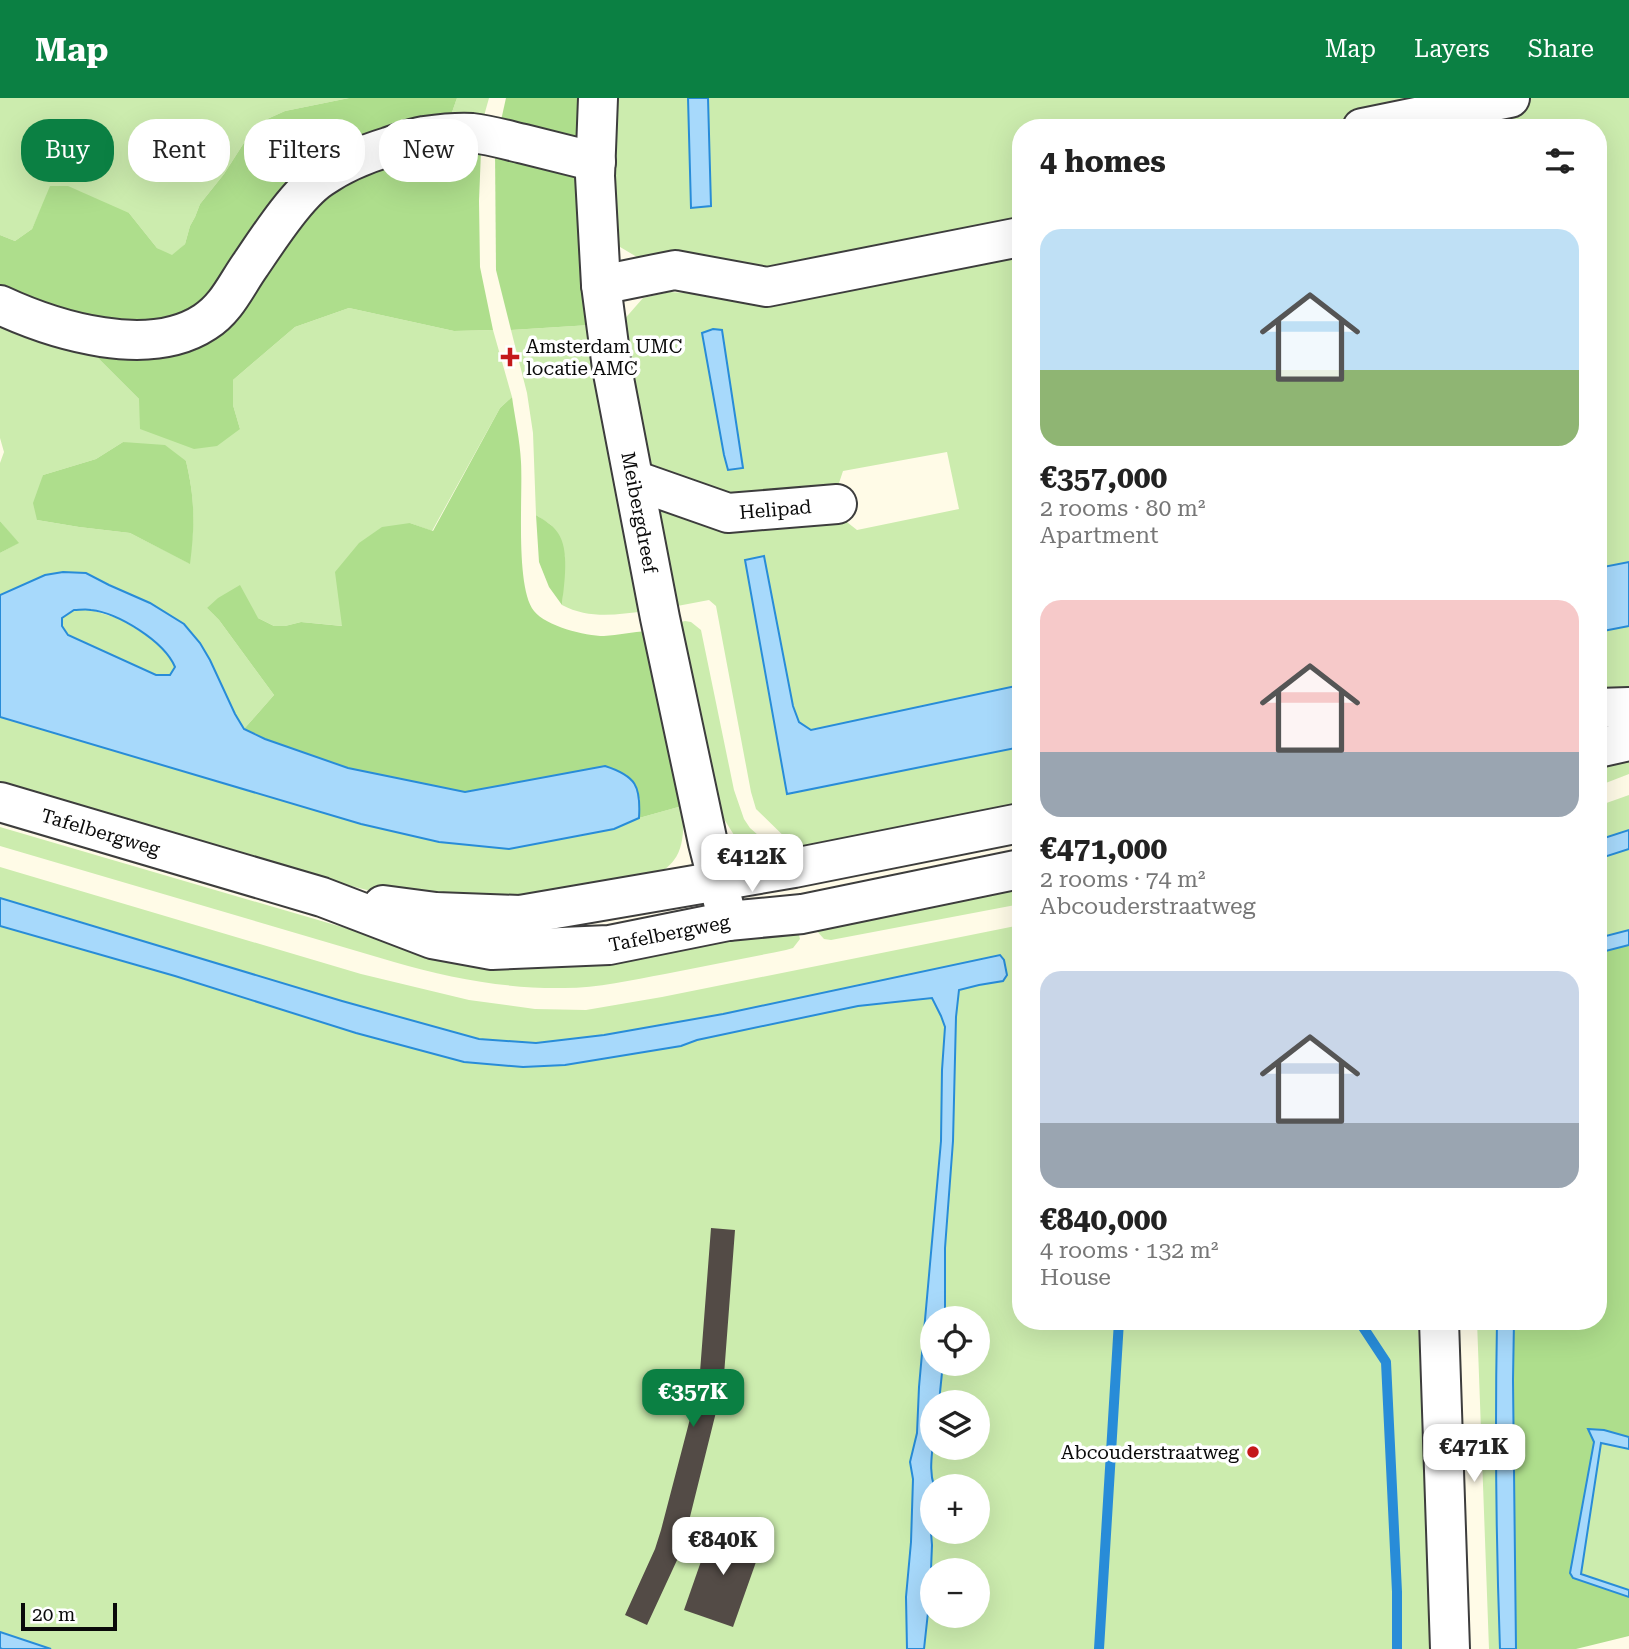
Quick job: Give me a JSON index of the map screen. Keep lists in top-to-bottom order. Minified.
{"streets":{"street":["Helipad","Meibergdreef","Tafelbergweg"]},"crossings":[["Helipad","Meibergdreef"],["Meibergdreef","Tafelbergweg"]],"places":{"health":["Amsterdam UMC locatie AMC"],"other":["Abcouderstraatweg"]},"scale_bar":"20 m","page":{"header":"Map","nav":["Map","Layers","Share"],"chip":["Buy","Rent","Filters","New"],"heading":"4 homes","list":[{"name":"€357,000","note":"2 rooms · 80 m² · Apartment"},{"name":"€471,000","note":"2 rooms · 74 m² · Abcouderstraatweg"},{"name":"€840,000","note":"4 rooms · 132 m² · House"}],"price":["€412K","€357K","€471K","€840K"],"map_buttons":["+","−"],"scale":"20 m"}}
